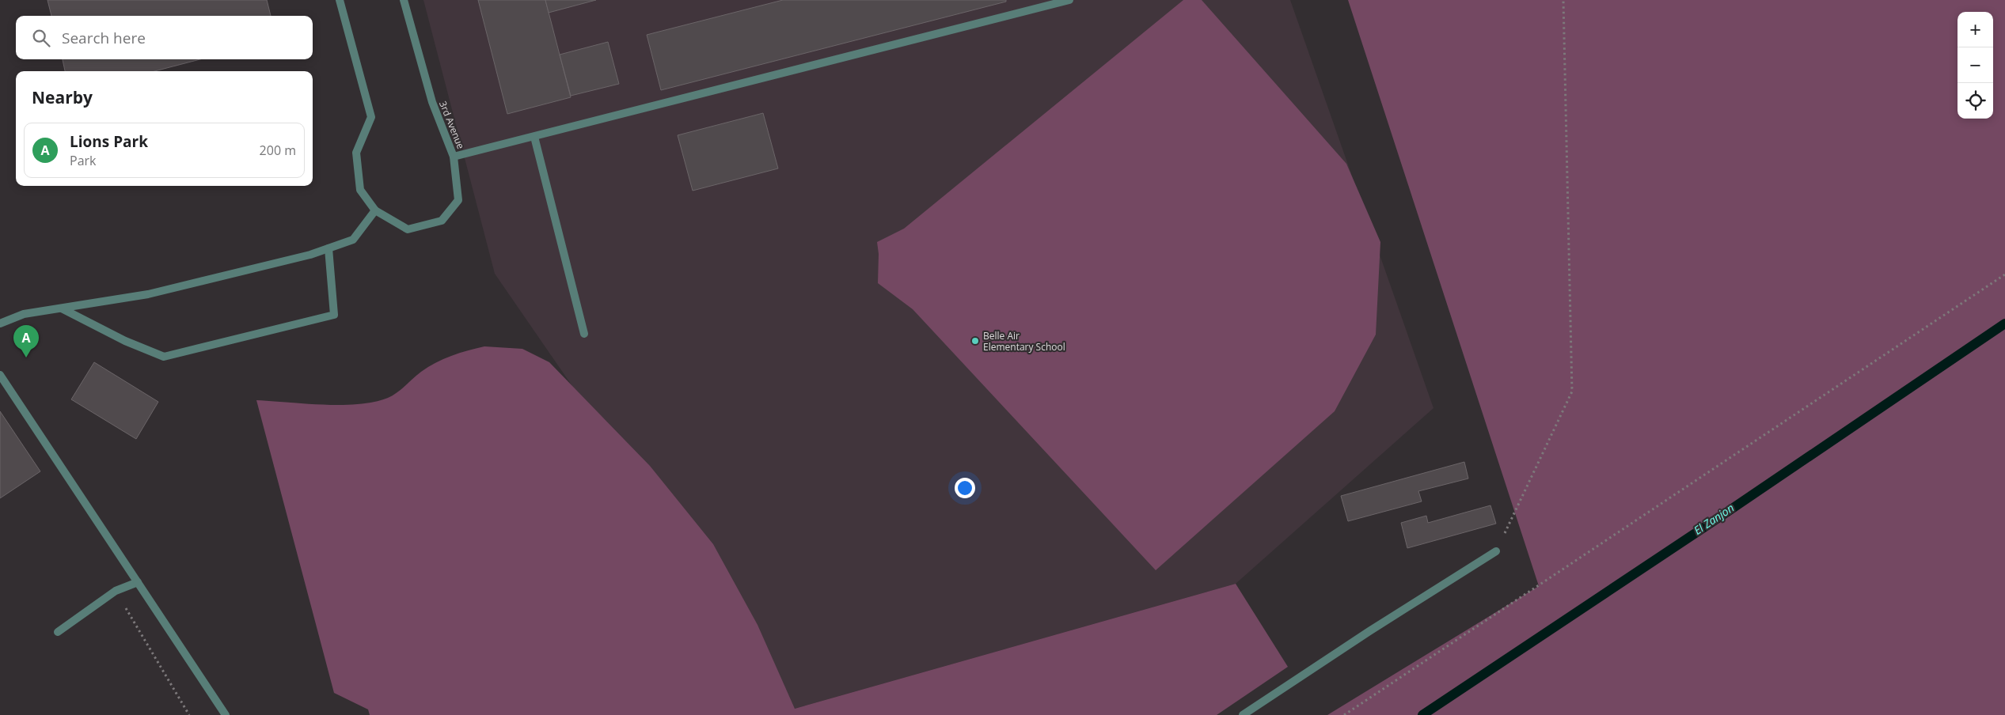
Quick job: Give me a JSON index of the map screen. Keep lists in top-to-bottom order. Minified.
{"streets":{"street":["3rd Avenue"]},"water":["El Zanjon"],"places":["Belle Air Elementary School"],"page":{"map_buttons":["+","−"],"search":"Search here","heading":"Nearby","list":[{"mark":"A","name":"Lions Park","note":"Park","value":"200 m"}],"pins":"A"}}
